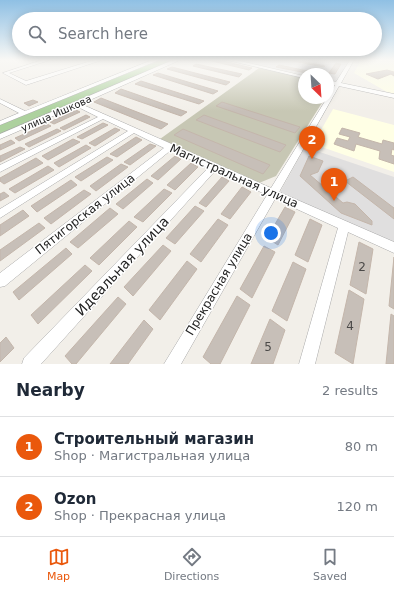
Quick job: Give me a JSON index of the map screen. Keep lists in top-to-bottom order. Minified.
{"streets":{"street":["улица Ишкова","Магистральная улица","Пятигорская улица","Идеальная улица","Прекрасная улица"]},"crossings":[["улица Ишкова","Магистральная улица"],["Магистральная улица","Пятигорская улица"],["Магистральная улица","Идеальная улица"],["Магистральная улица","Прекрасная улица"]],"house_numbers":["2","4","5"],"north":"bottom right","page":{"search":"Search here","pins":["2","1"],"heading":["Nearby","2 results"],"list":[{"mark":"1","name":"Строительный магазин","note":"Shop · Магистральная улица","value":"80 m"},{"mark":"2","name":"Ozon","note":"Shop · Прекрасная улица","value":"120 m"}],"nav":["Map","Directions","Saved"]}}
